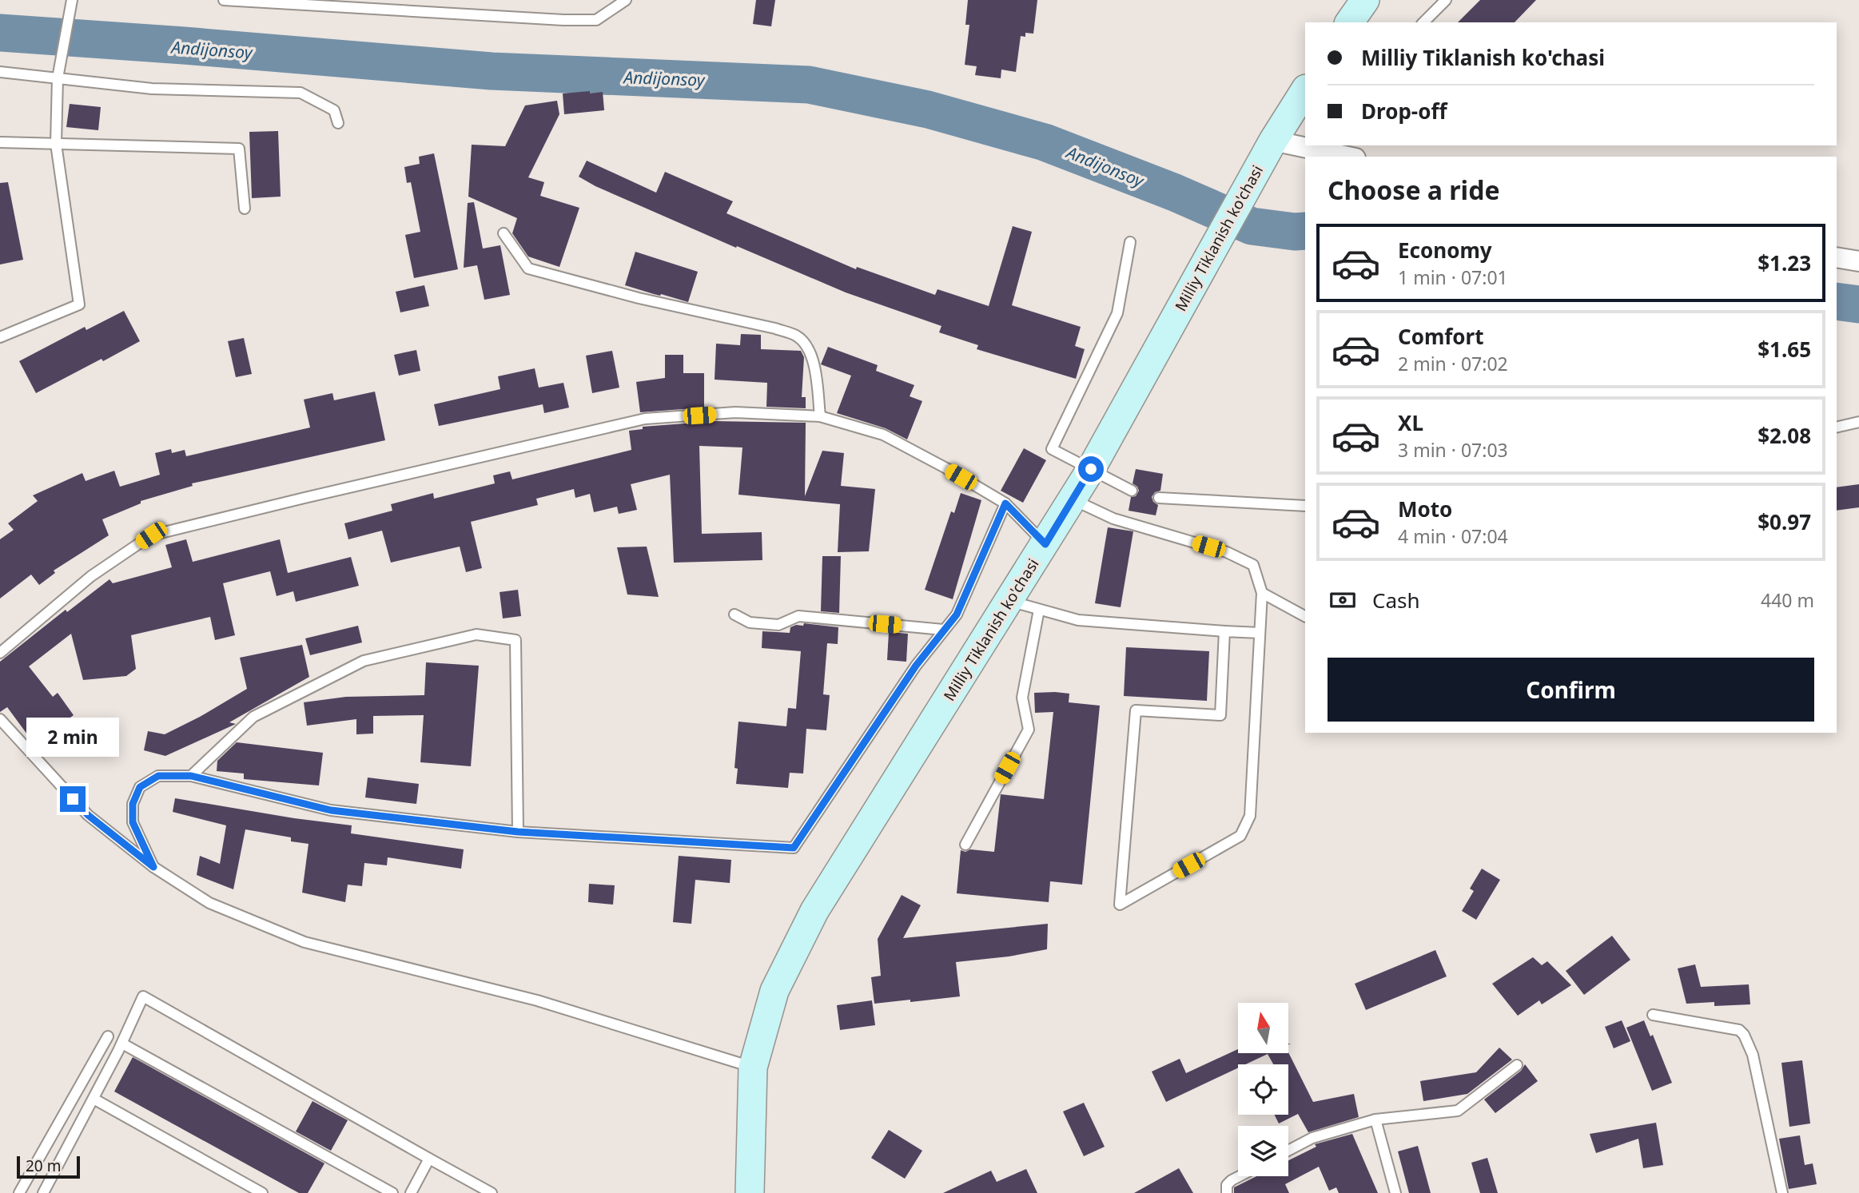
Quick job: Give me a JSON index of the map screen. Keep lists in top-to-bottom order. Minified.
{"streets":{"main road":["Milliy Tiklanish ko'chasi"]},"water":["Andijonsoy"],"scale_bar":"20 m","north":"top","page":{"banner":["Milliy Tiklanish ko'chasi","Drop-off"],"heading":"Choose a ride","list":[{"name":"Economy","note":"1 min · 07:01","value":"$1.23"},{"name":"Comfort","note":"2 min · 07:02","value":"$1.65"},{"name":"XL","note":"3 min · 07:03","value":"$2.08"},{"name":"Moto","note":"4 min · 07:04","value":"$0.97"}],"pay":["Cash","440 m"],"buttons":"Confirm","bubble":"2 min","scale":"20 m"}}
